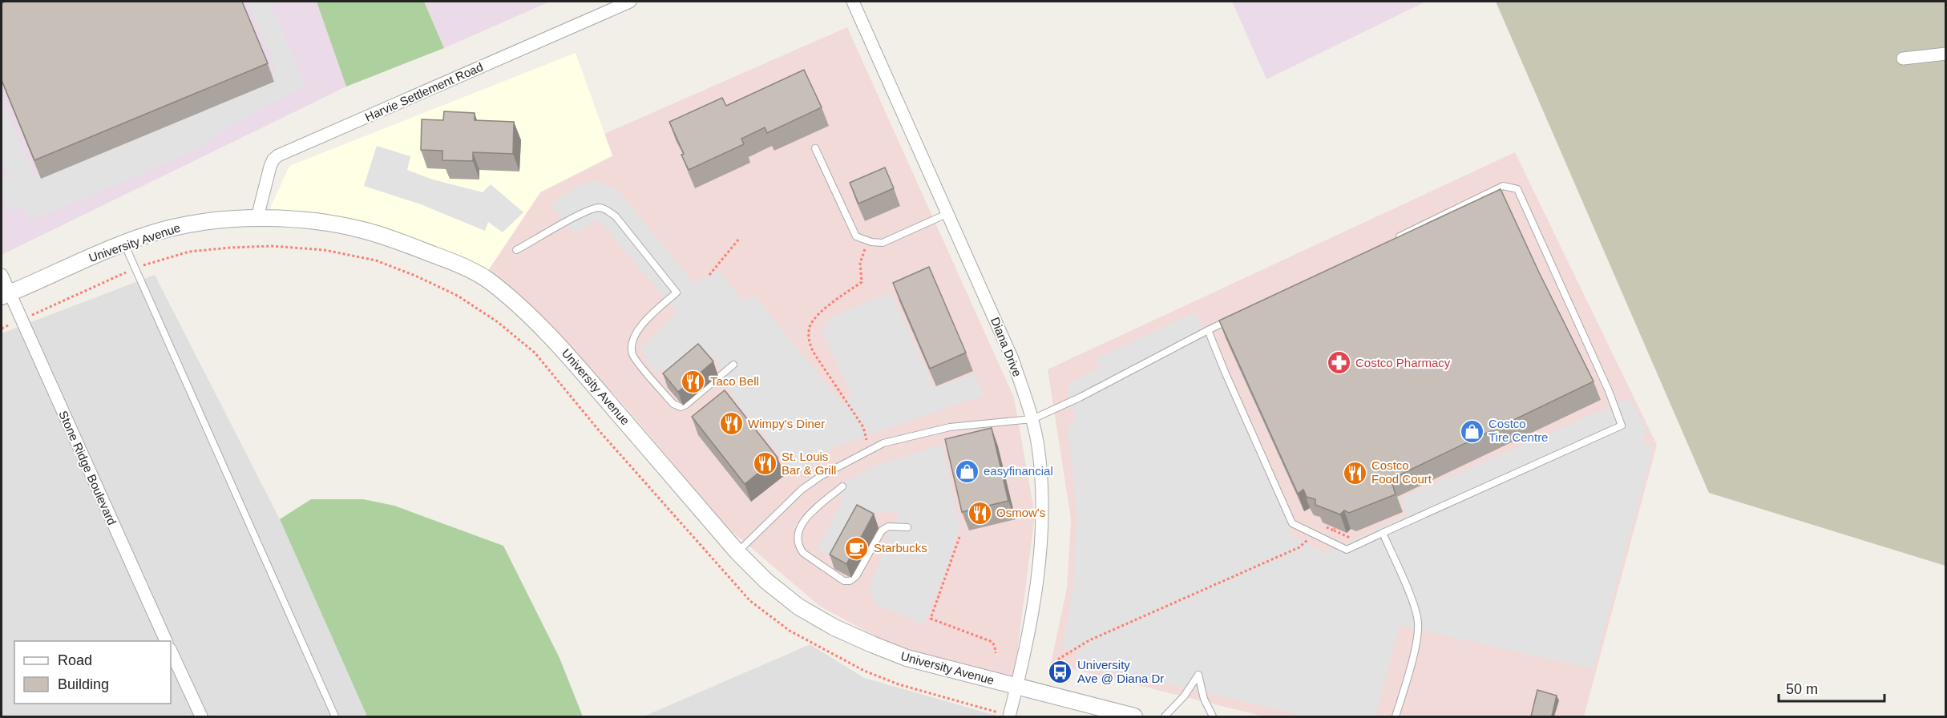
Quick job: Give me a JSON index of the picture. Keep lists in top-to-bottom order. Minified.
{"streets":{"street":["Harvie Settlement Road","University Avenue","Diana Drive","Stone Ridge Boulevard"]},"crossings":[["Harvie Settlement Road","University Avenue"],["University Avenue","Diana Drive"],["University Avenue","Stone Ridge Boulevard"]],"places":{"pharmacy":["Costco Pharmacy"],"restaurant":["Taco Bell","Wimpy's Diner","St. Louis Bar & Grill","Costco Food Court","Osmow's"],"shop":["Costco Tire Centre","easyfinancial"],"cafe":["Starbucks"],"bus stop":["University Ave @ Diana Dr"]},"legend":["Road","Building"],"scale_bar":"50 m"}
